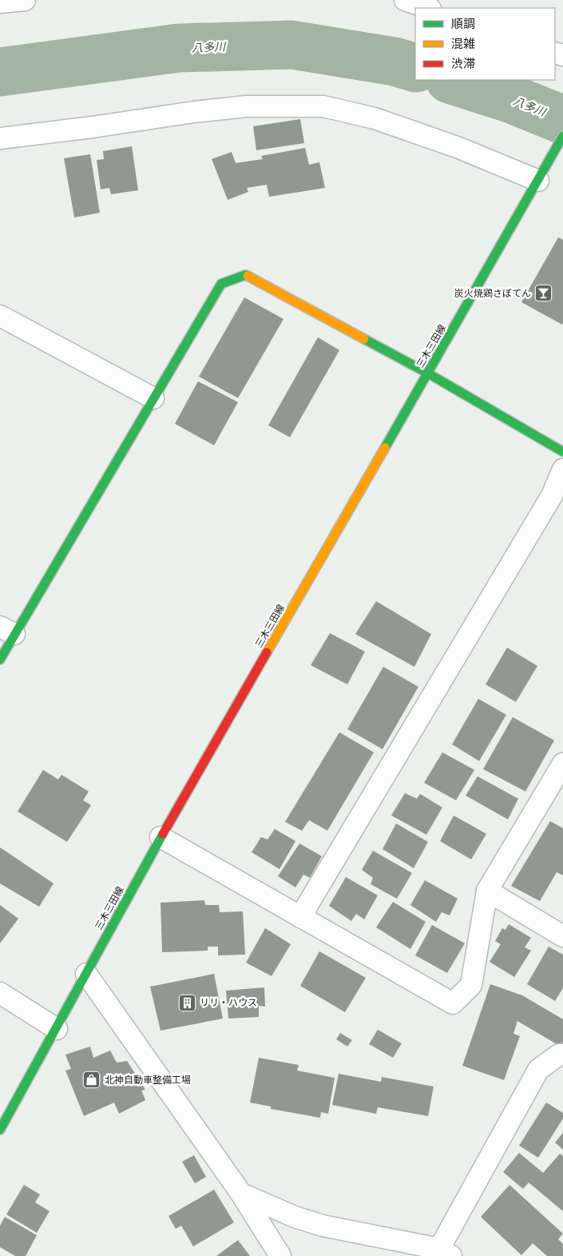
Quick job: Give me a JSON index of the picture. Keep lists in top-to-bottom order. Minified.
{"streets":{"main road":["三木三田線"]},"water":["八多川"],"places":{"bar":["炭火焼鶏さぼてん"],"building":["リリ・ハウス"],"shop":["北神自動車整備工場"]},"legend":["順調","混雑","渋滞"]}
